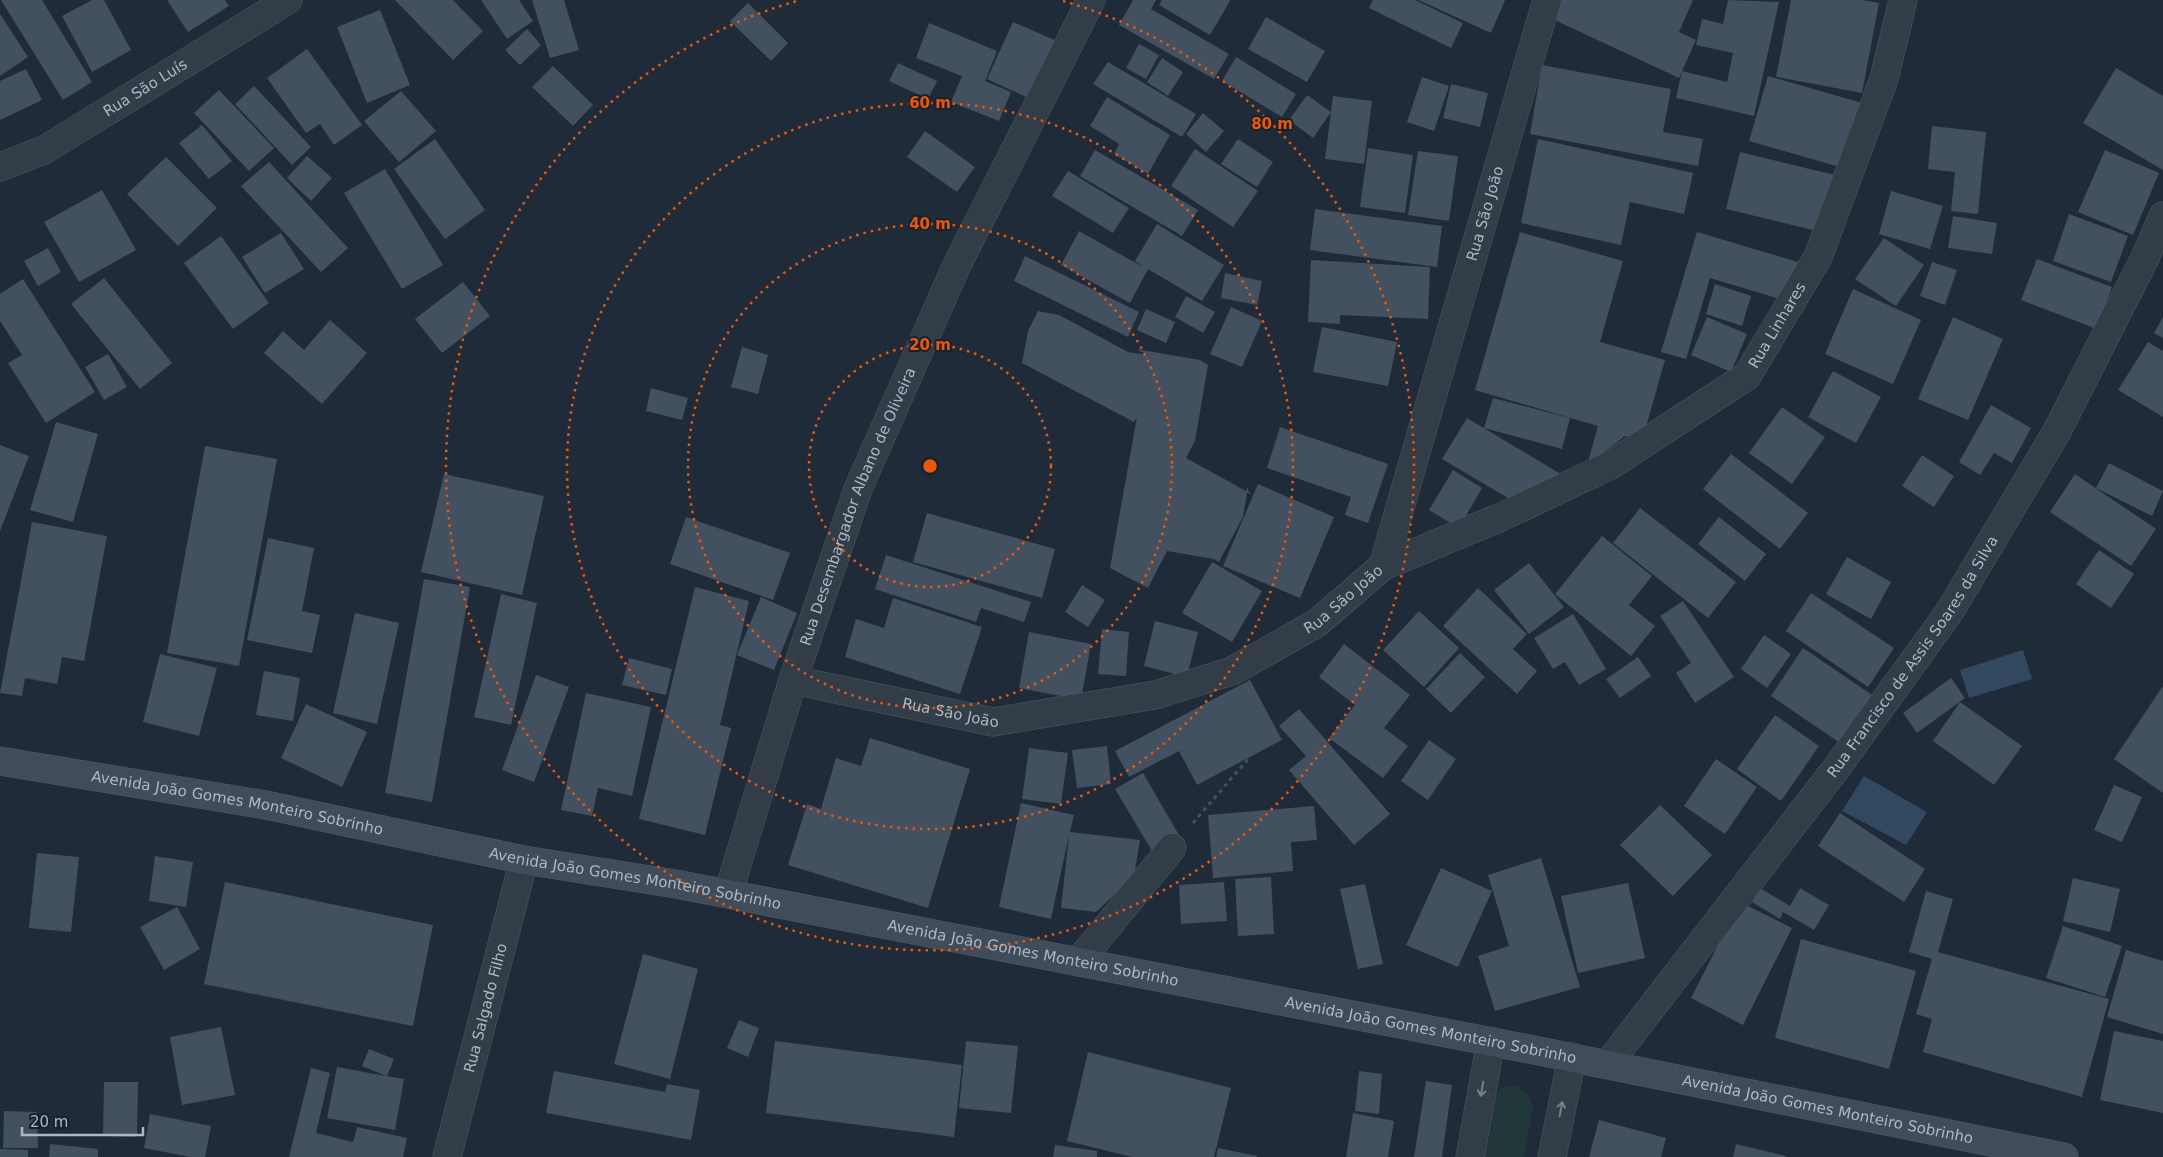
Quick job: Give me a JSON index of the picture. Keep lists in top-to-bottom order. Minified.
{"streets":{"main road":["Avenida João Gomes Monteiro Sobrinho"],"street":["Rua São Luís","Rua São João","Rua Linhares","Rua Desembargador Albano de Oliveira","Rua Francisco de Assis Soares da Silva","Rua Salgado Filho"]},"crossings":[["Rua São João","Rua Linhares"],["Rua São João","Rua Desembargador Albano de Oliveira"],["Rua Desembargador Albano de Oliveira","Avenida João Gomes Monteiro Sobrinho"],["Rua Francisco de Assis Soares da Silva","Avenida João Gomes Monteiro Sobrinho"],["Avenida João Gomes Monteiro Sobrinho","Rua Salgado Filho"]],"scale_bar":"20 m","rings":["60 m","80 m","40 m","20 m"]}
